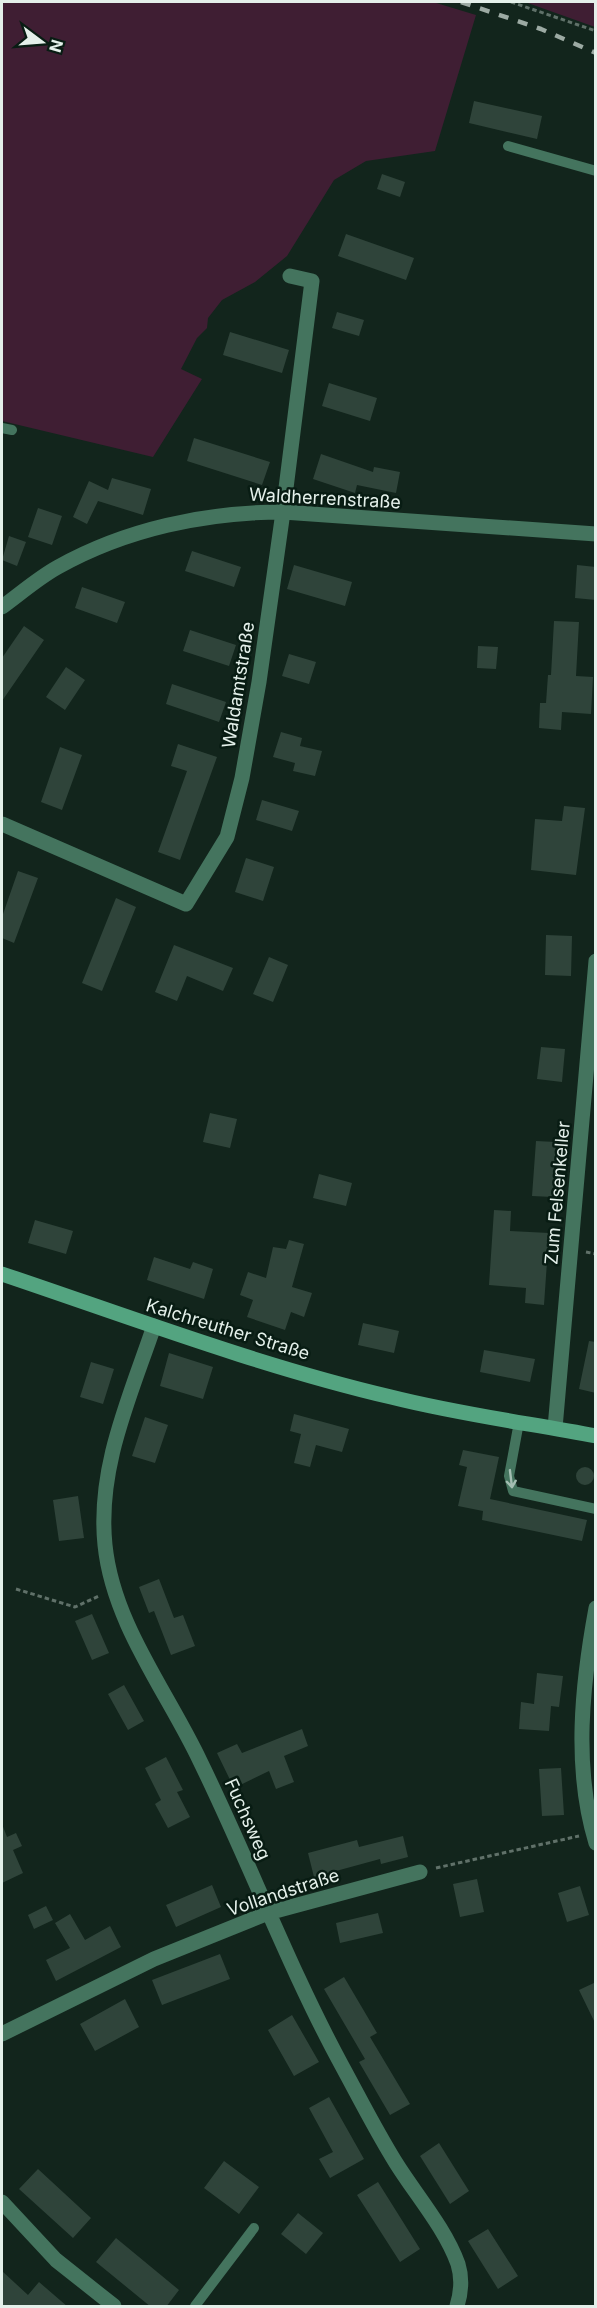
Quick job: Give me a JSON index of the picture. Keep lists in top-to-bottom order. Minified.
{"streets":{"street":["Waldherrenstraße","Waldamtstraße","Zum Felsenkeller","Kalchreuther Straße","Fuchsweg","Vollandstraße"]},"crossings":[["Waldherrenstraße","Waldamtstraße"],["Zum Felsenkeller","Kalchreuther Straße"],["Kalchreuther Straße","Fuchsweg"],["Fuchsweg","Vollandstraße"]],"north":"right"}
